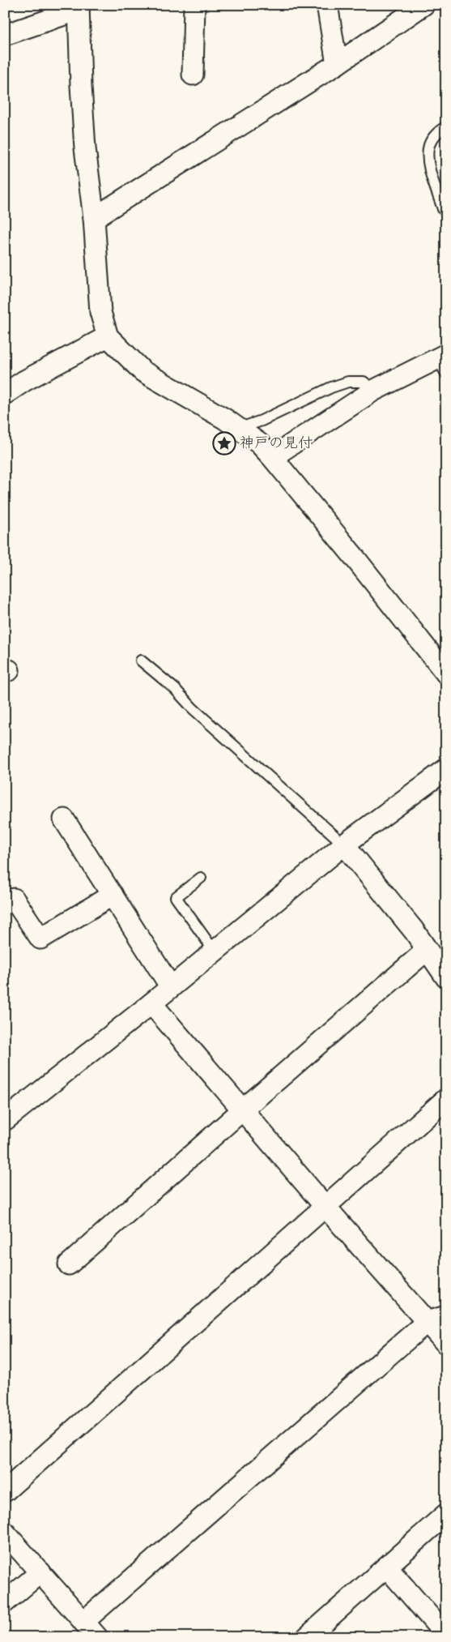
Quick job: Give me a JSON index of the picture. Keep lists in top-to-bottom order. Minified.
{"places":{"place":["神戸の見付"]}}
